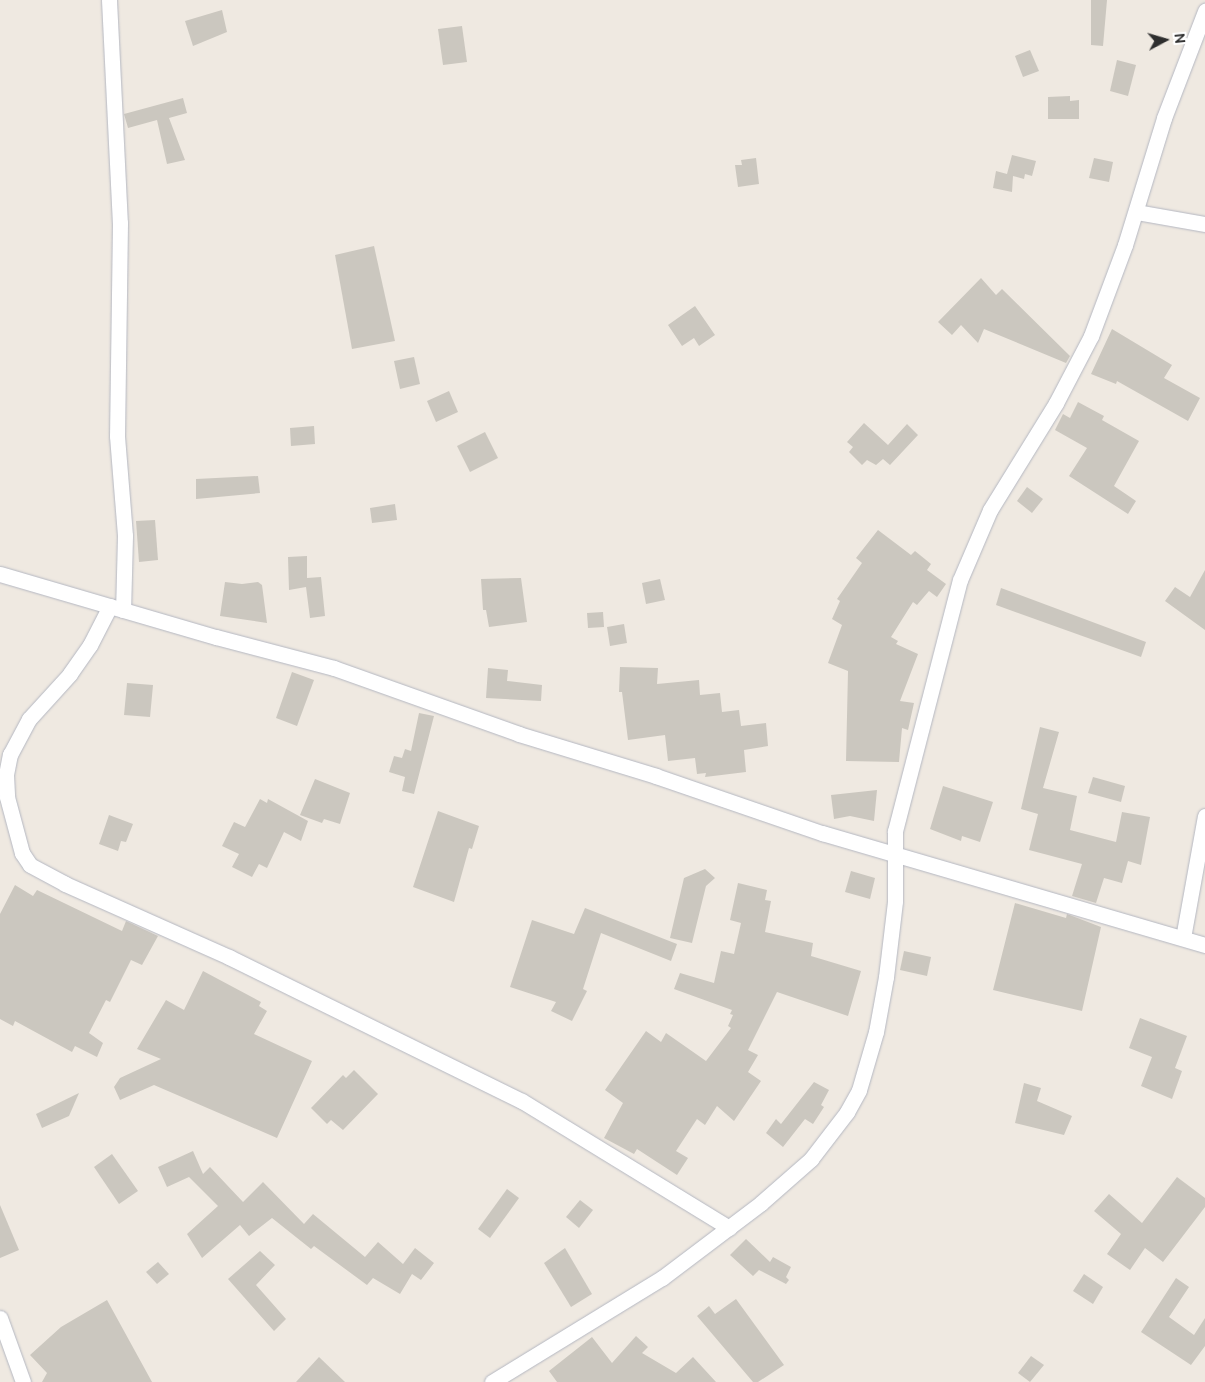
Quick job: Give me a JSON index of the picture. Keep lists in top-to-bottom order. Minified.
{"north":"right"}
